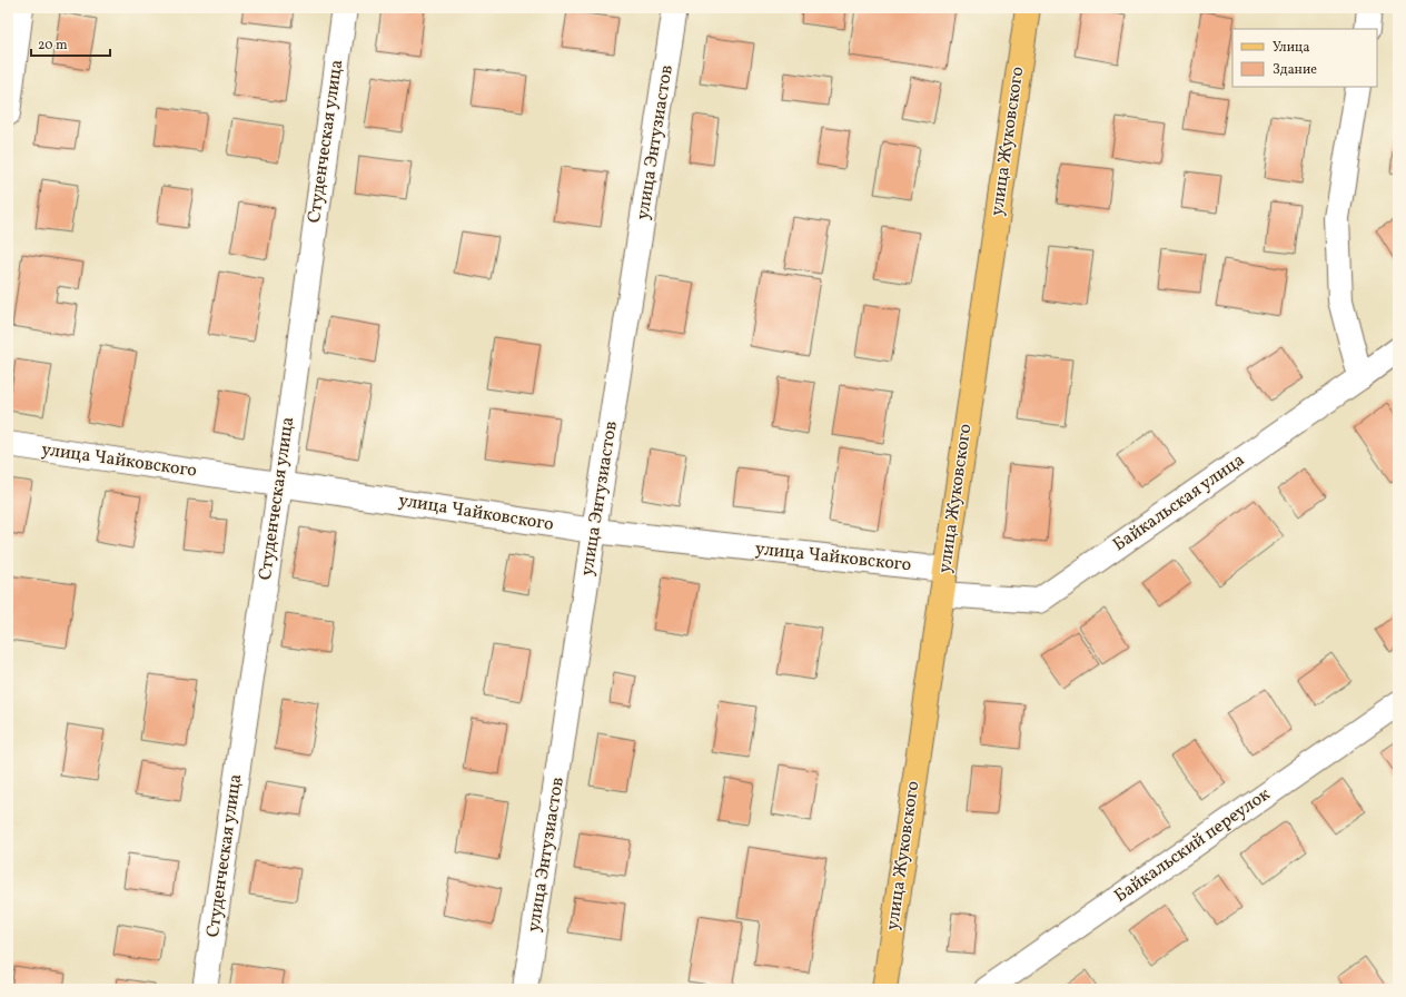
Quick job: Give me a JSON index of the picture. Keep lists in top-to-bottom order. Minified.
{"streets":{"main road":["улица Жуковского"],"street":["Студенческая улица","улица Энтузиастов","улица Чайковского","Байкальская улица","Байкальский переулок"]},"crossings":[["Студенческая улица","улица Чайковского"],["улица Жуковского","улица Чайковского"],["улица Жуковского","Байкальская улица"],["улица Энтузиастов","улица Чайковского"]],"legend":["Улица","Здание"],"scale_bar":"20 m"}
